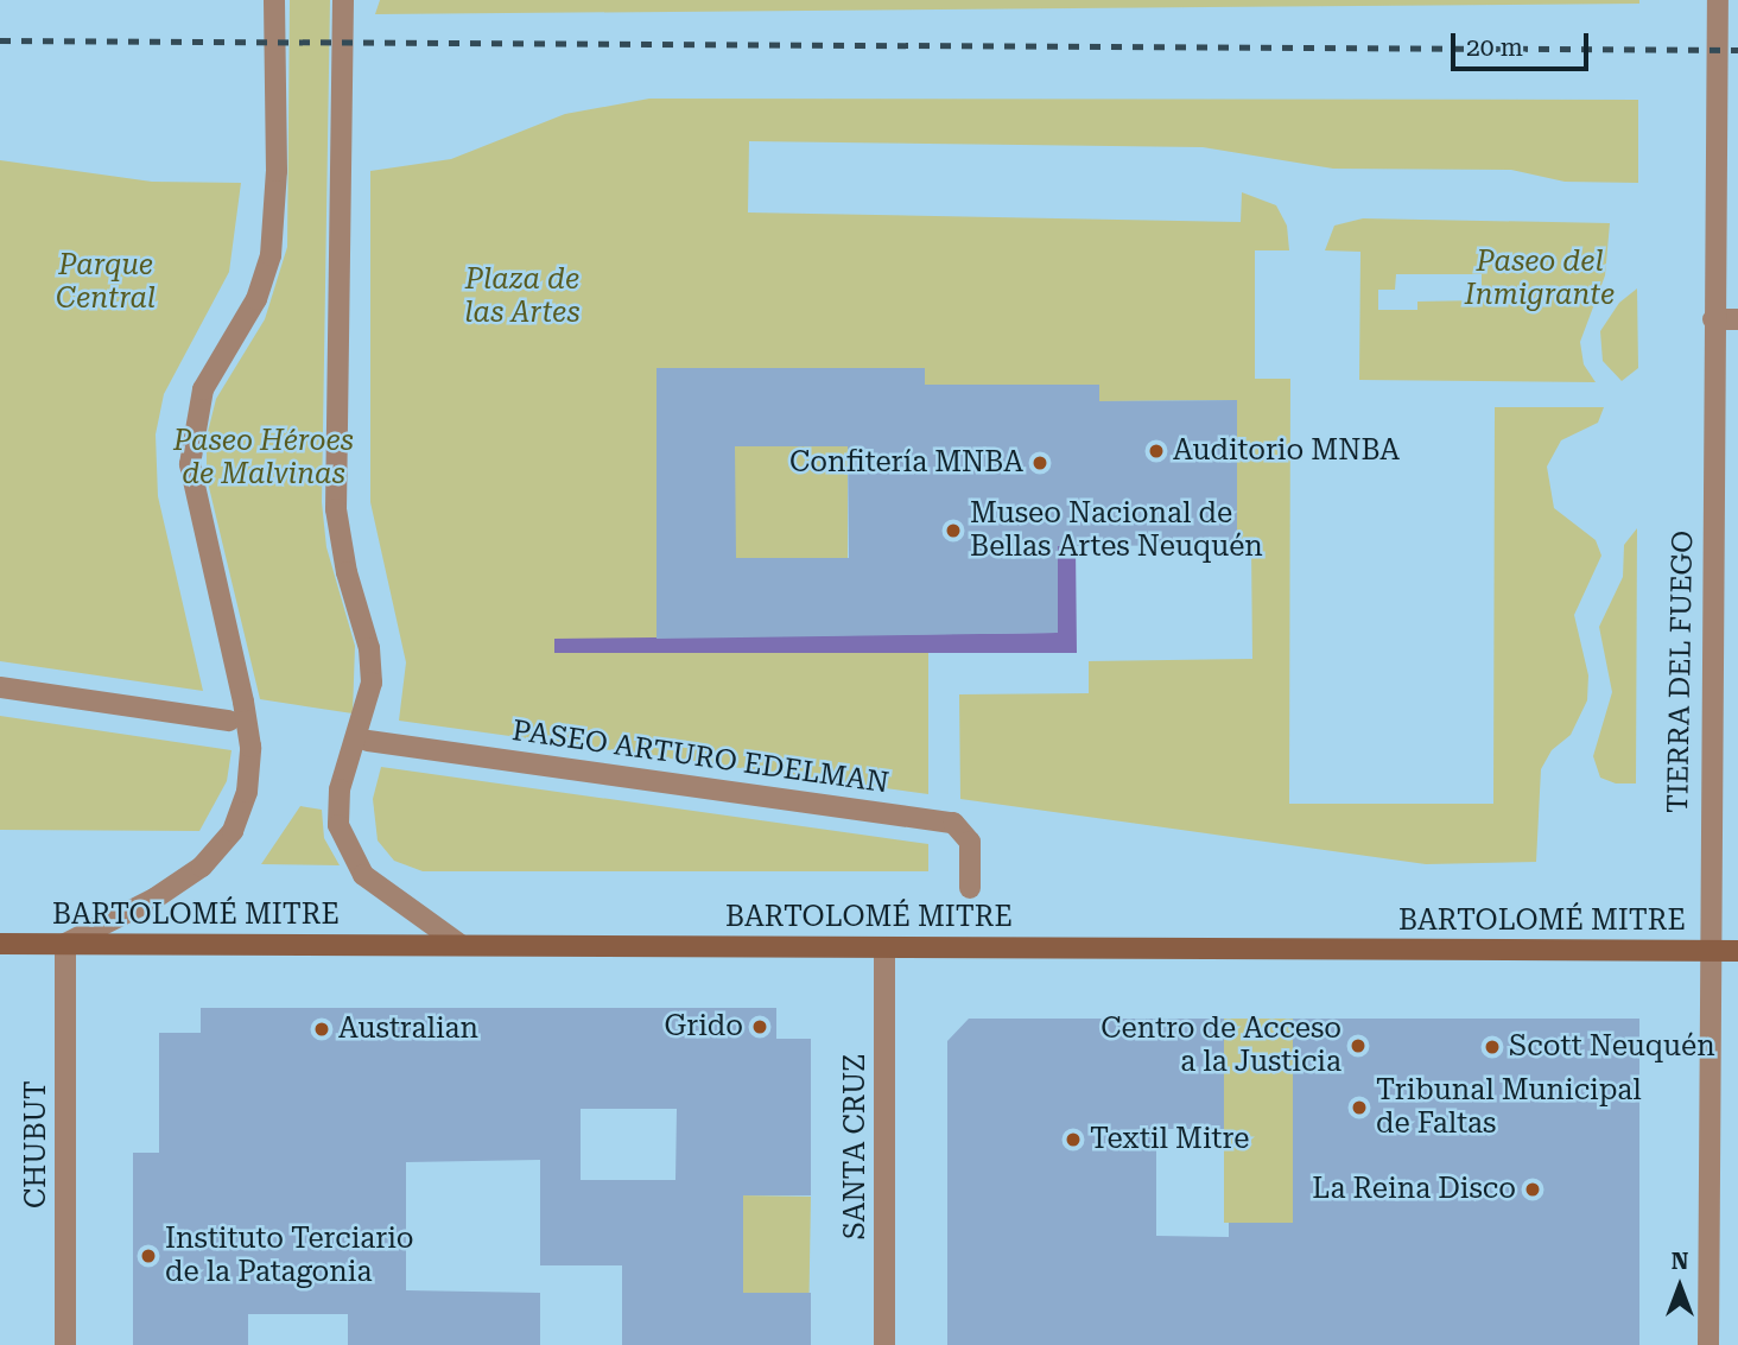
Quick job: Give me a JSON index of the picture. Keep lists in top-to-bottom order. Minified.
{"streets":{"main road":["BARTOLOMÉ MITRE"],"street":["TIERRA DEL FUEGO","PASEO ARTURO EDELMAN","CHUBUT","SANTA CRUZ"]},"crossings":[["TIERRA DEL FUEGO","BARTOLOMÉ MITRE"],["BARTOLOMÉ MITRE","CHUBUT"],["BARTOLOMÉ MITRE","SANTA CRUZ"]],"parks":["Paseo del Inmigrante","Parque Central","Plaza de las Artes","Paseo Héroes de Malvinas"],"places":["Auditorio MNBA","Confitería MNBA","Museo Nacional de Bellas Artes Neuquén","Grido","Australian","Centro de Acceso a la Justicia","Scott Neuquén","Tribunal Municipal de Faltas","Textil Mitre","La Reina Disco","Instituto Terciario de la Patagonia"],"scale_bar":"20 m","north":"top"}
